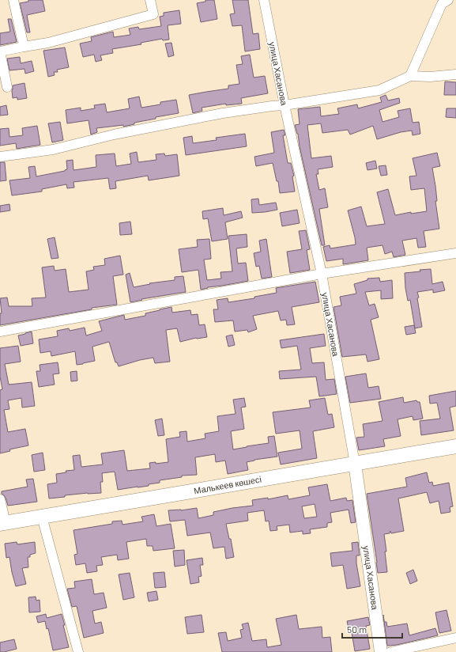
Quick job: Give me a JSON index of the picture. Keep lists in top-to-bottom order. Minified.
{"streets":{"main road":["Малькеев көшесі"],"street":["улица Хасанова"]},"crossings":[["улица Хасанова","Малькеев көшесі"]],"scale_bar":"50 m"}
